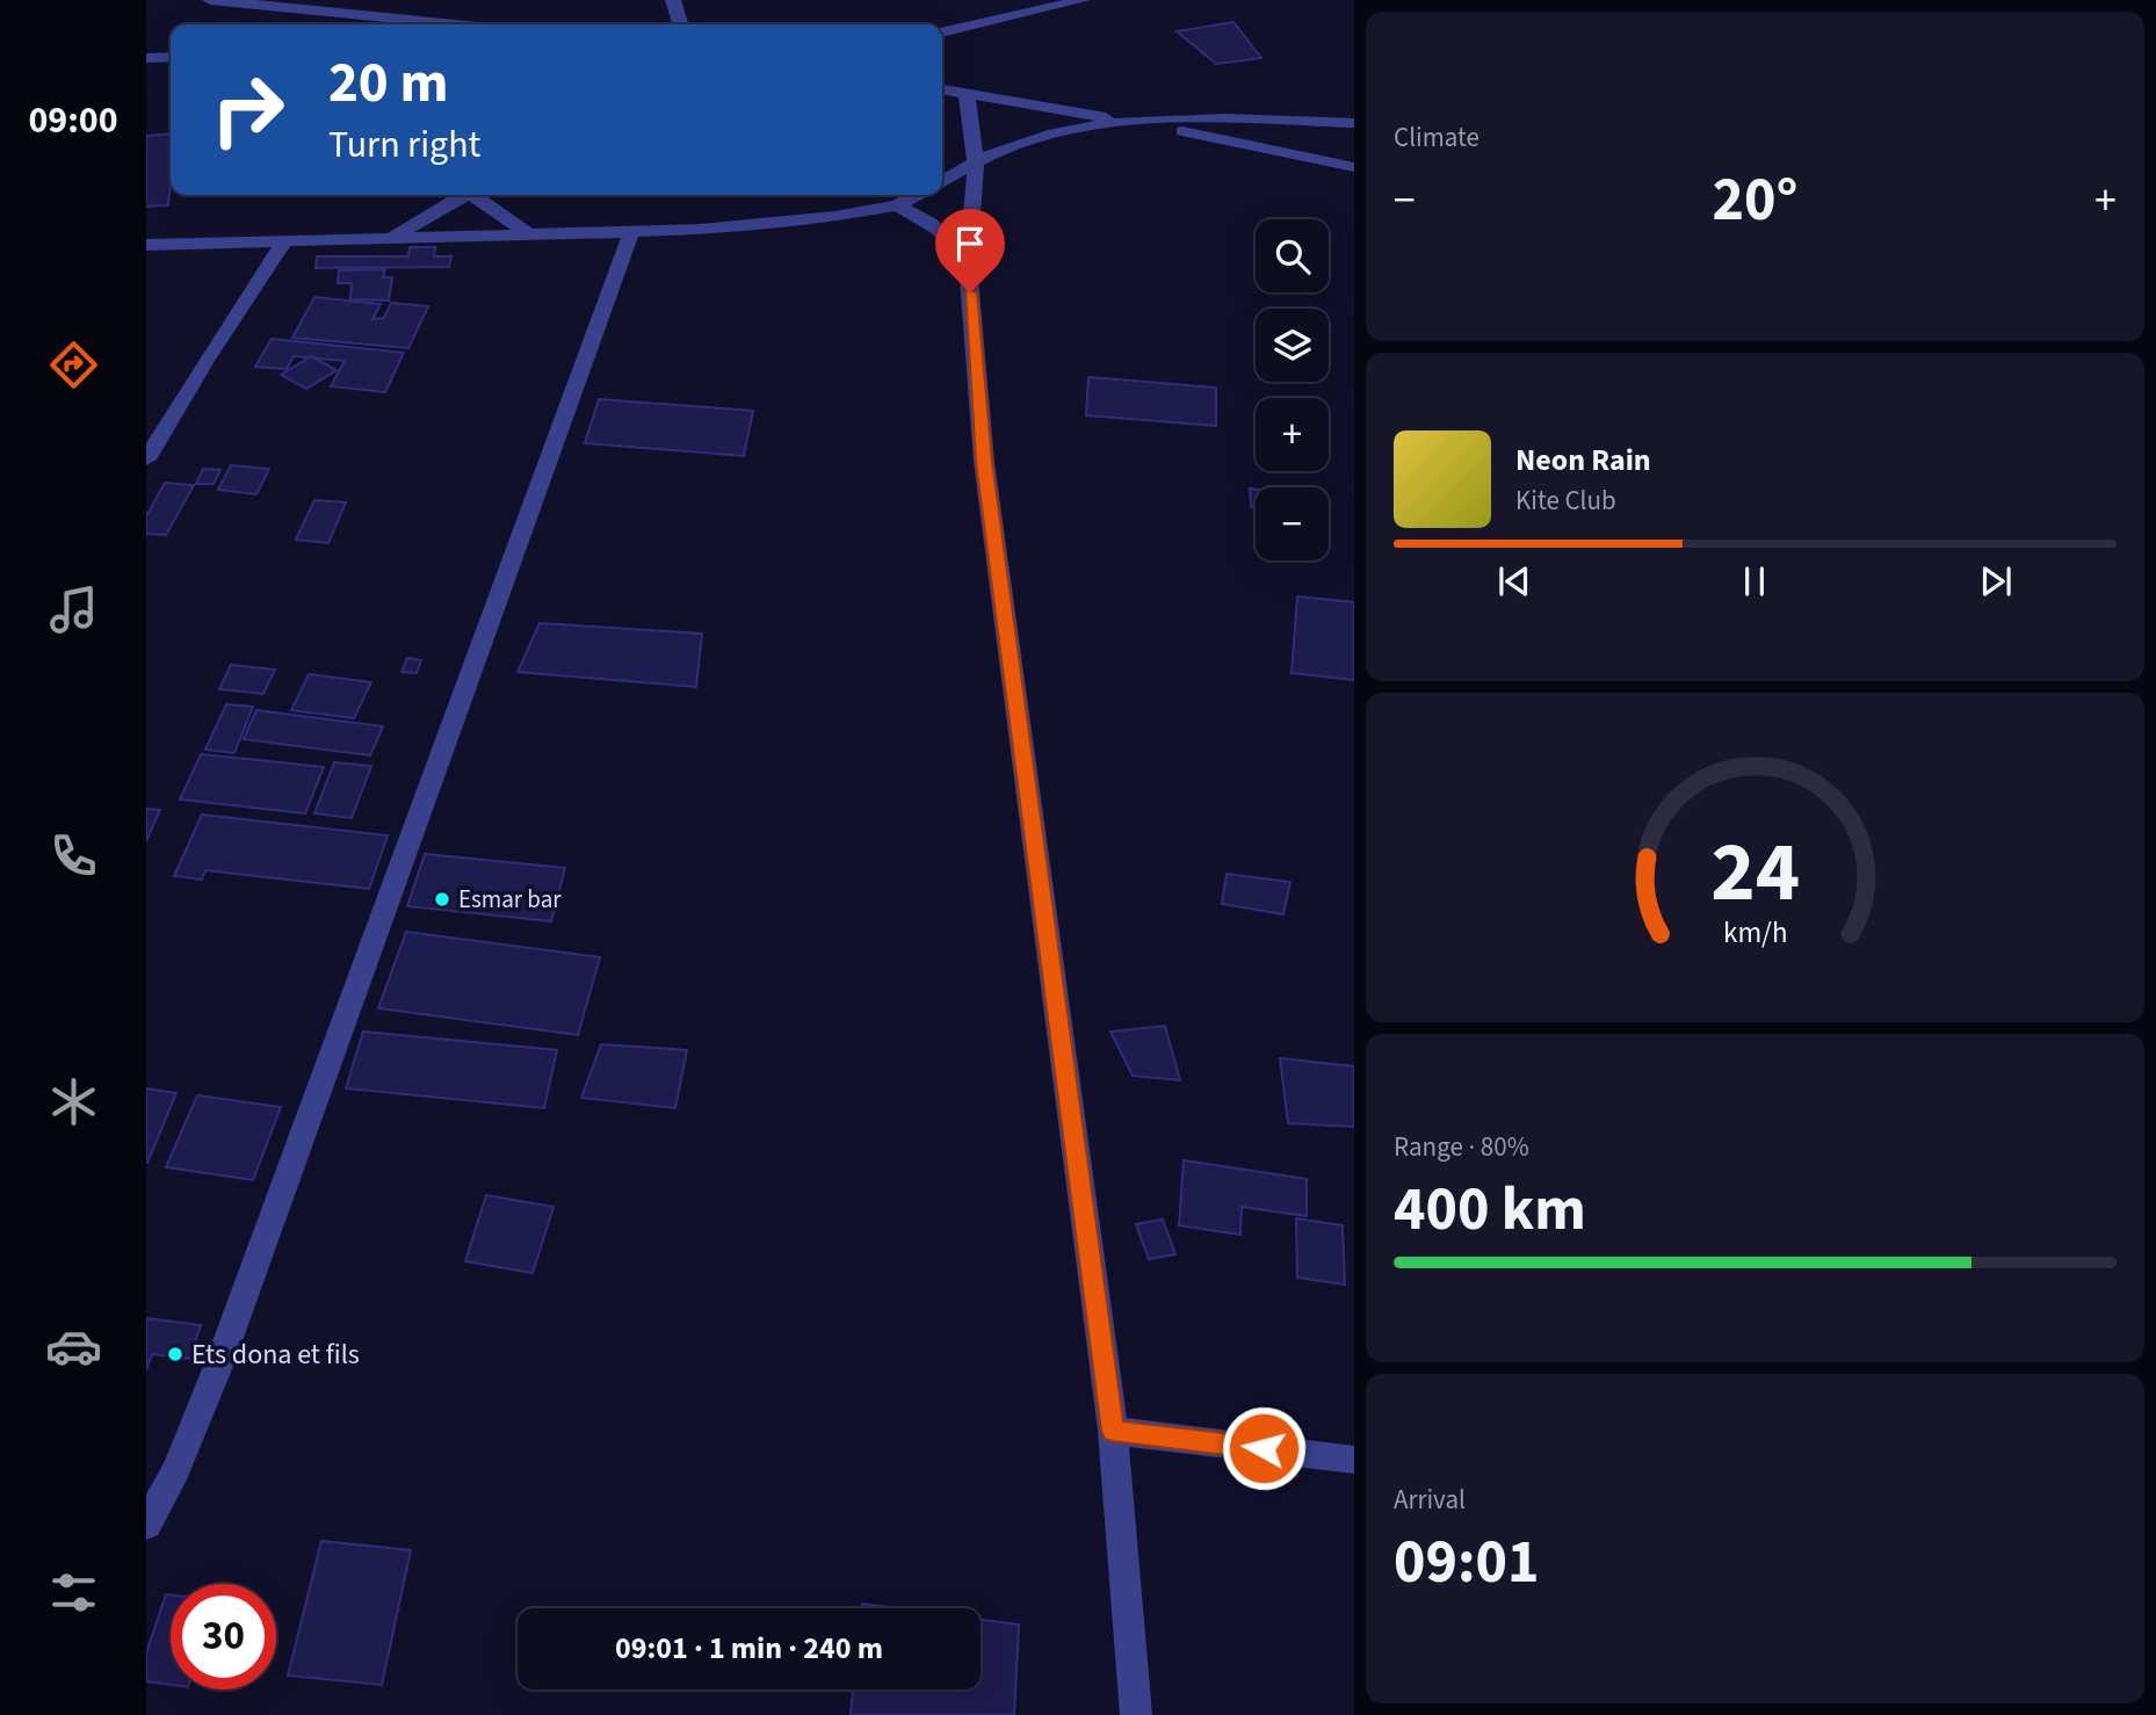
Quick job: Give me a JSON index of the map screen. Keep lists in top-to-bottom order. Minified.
{"places":["Esmar bar","Ets dona et fils"],"page":{"tabs":"09:00","tile":["Climate",["Range · 80%","400 km"],["Arrival","09:01"]],"turn":["20 m","Turn right"],"heat":["−","20°","+"],"map_buttons":["+","−"],"song":["Neon Rain","Kite Club"],"limit":"30","trip":"09:01 · 1 min · 240 m","gauge":["24","km/h"]}}
